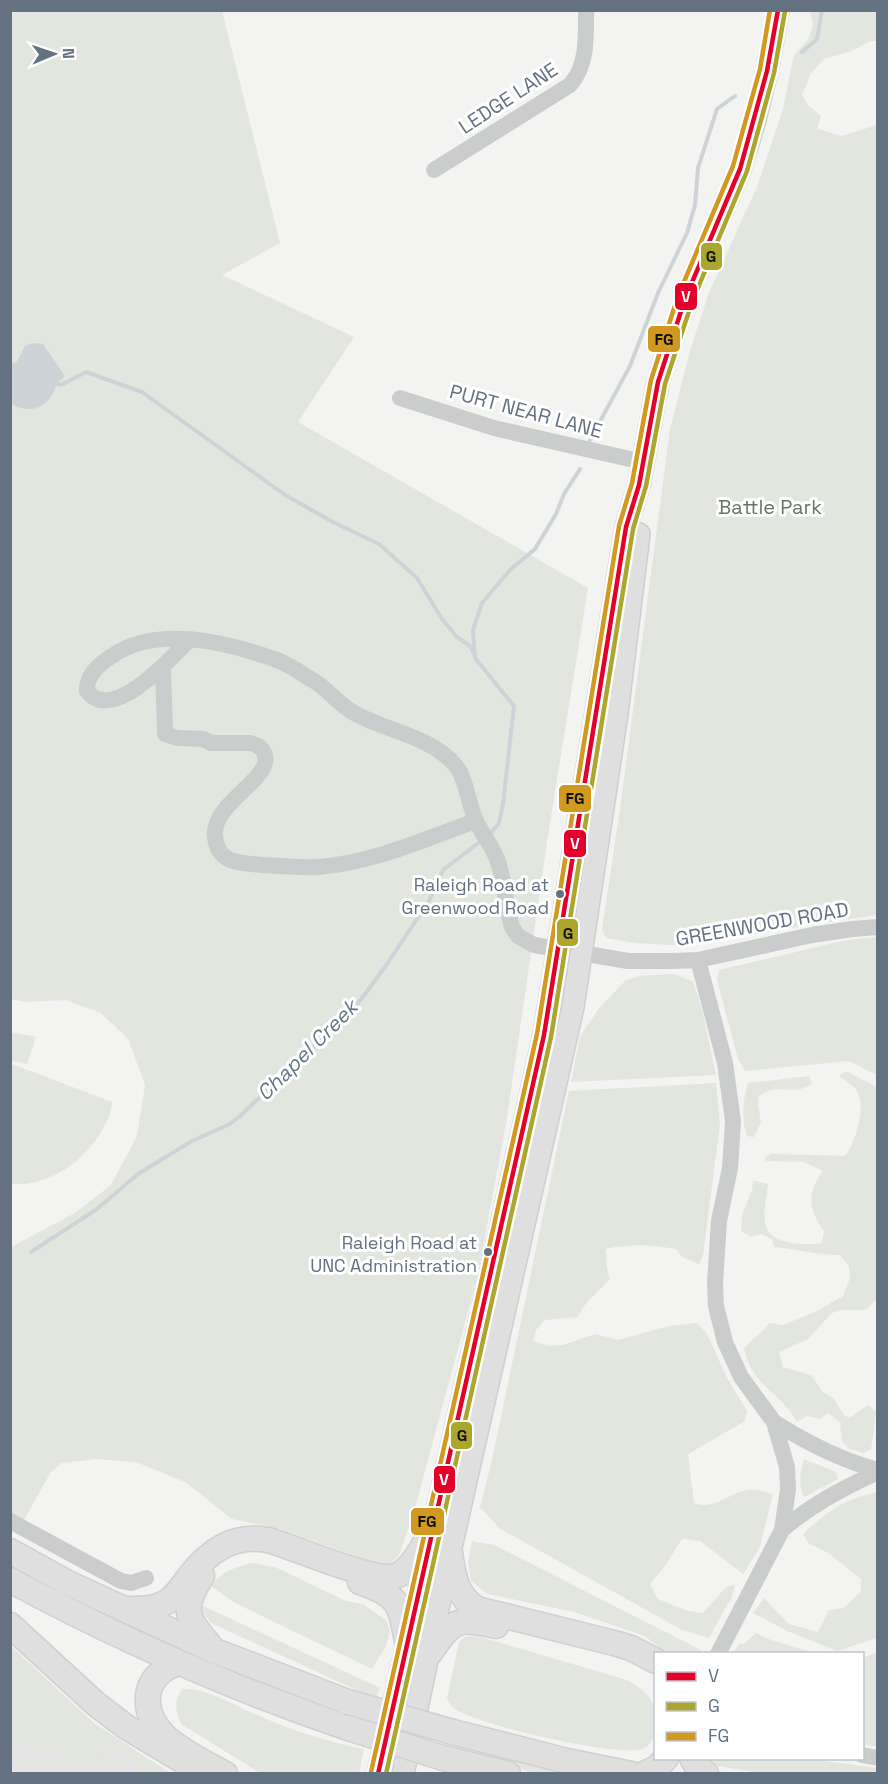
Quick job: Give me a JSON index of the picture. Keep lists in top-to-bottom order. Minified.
{"streets":{"street":["LEDGE LANE","PURT NEAR LANE","GREENWOOD ROAD"]},"water":["Chapel Creek"],"parks":["Battle Park"],"places":["Raleigh Road at Greenwood Road","Raleigh Road at UNC Administration"],"lines":["transit line V","transit line FG","transit line G"],"legend":["V","G","FG"],"north":"right"}
